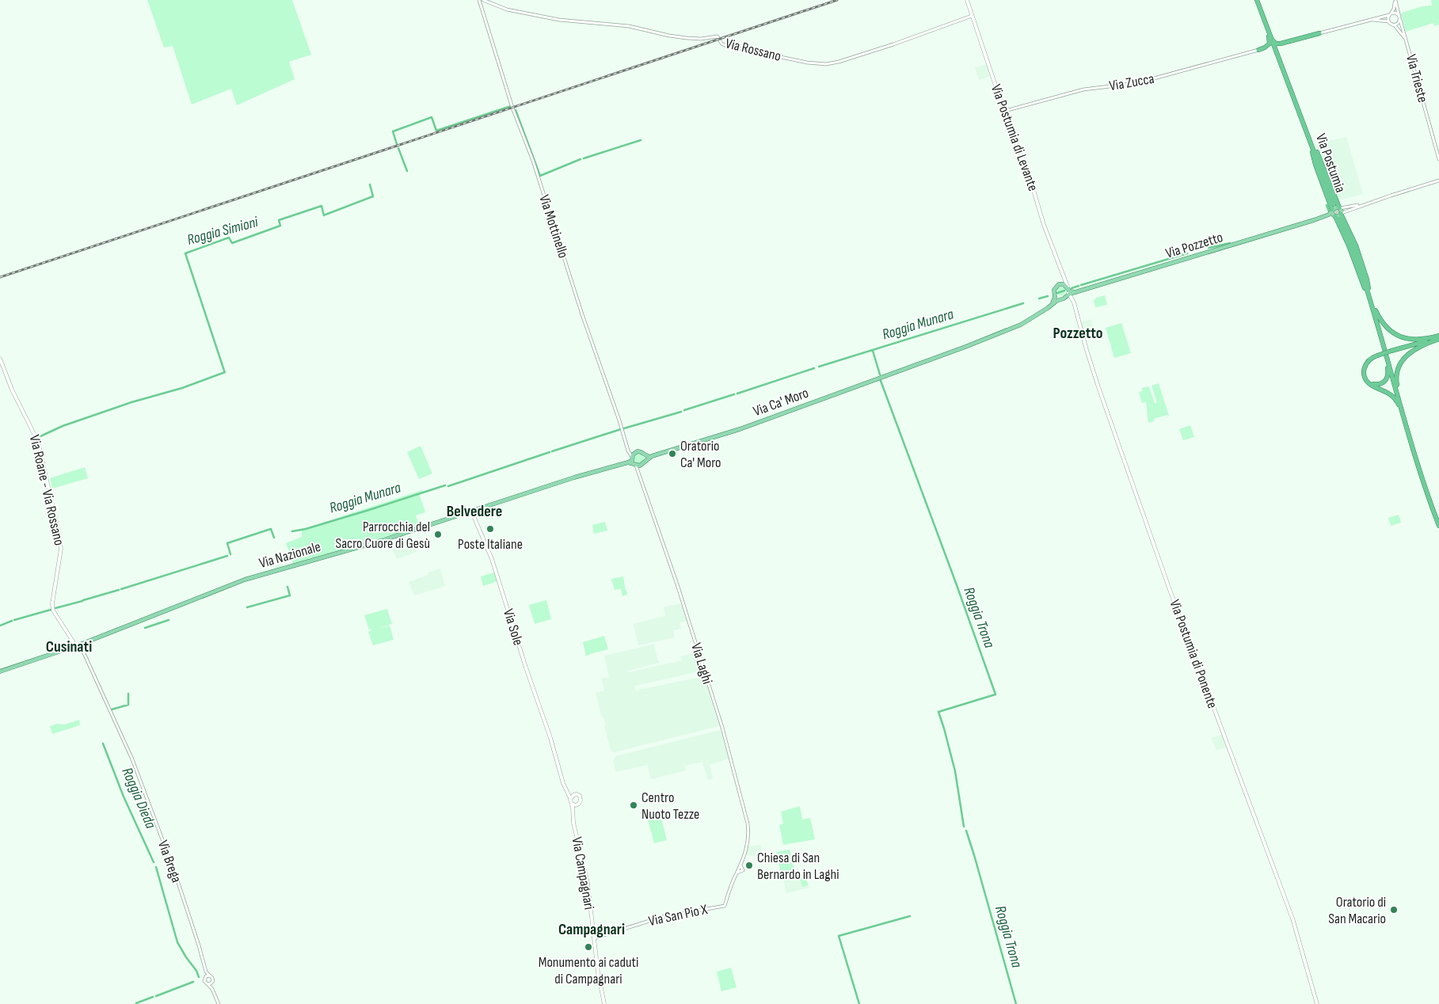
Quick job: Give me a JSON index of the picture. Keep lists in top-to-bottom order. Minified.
{"streets":{"highway":["Via Postumia"],"main road":["Via Postumia di Levante","Via Pozzetto","Via Ca' Moro","Via Roane - Via Rossano","Via Nazionale","Via Sole","Via Postumia di Ponente","Via Campagnari"],"street":["Via Rossano","Via Trieste","Via Zucca","Via Mottinello","Via Laghi","Via Brega","Via San Pio X"]},"crossings":[["Via Rossano","Via Postumia di Levante"],["Via Rossano","Via Mottinello"],["Via Zucca","Via Postumia di Levante"],["Via Postumia di Levante","Via Pozzetto"],["Via Mottinello","Via Ca' Moro"],["Via Mottinello","Via Nazionale"],["Via Mottinello","Via Laghi"],["Via Pozzetto","Via Ca' Moro"],["Via Ca' Moro","Via Nazionale"],["Via Ca' Moro","Via Laghi"],["Via Roane - Via Rossano","Via Nazionale"],["Via Nazionale","Via Sole"],["Via Nazionale","Via Laghi"],["Via Nazionale","Via Brega"],["Via Laghi","Via San Pio X"],["Via Campagnari","Via San Pio X"]],"districts":["Pozzetto","Belvedere","Cusinati","Campagnari"],"water":["Roggia Simioni","Roggia Munara","Roggia Trona","Roggia Dieda"],"places":["Oratorio Ca' Moro","Poste Italiane","Parrocchia del Sacro Cuore di Gesù","Centro Nuoto Tezze","Chiesa di San Bernardo in Laghi","Oratorio di San Macario","Monumento ai caduti di Campagnari"]}
